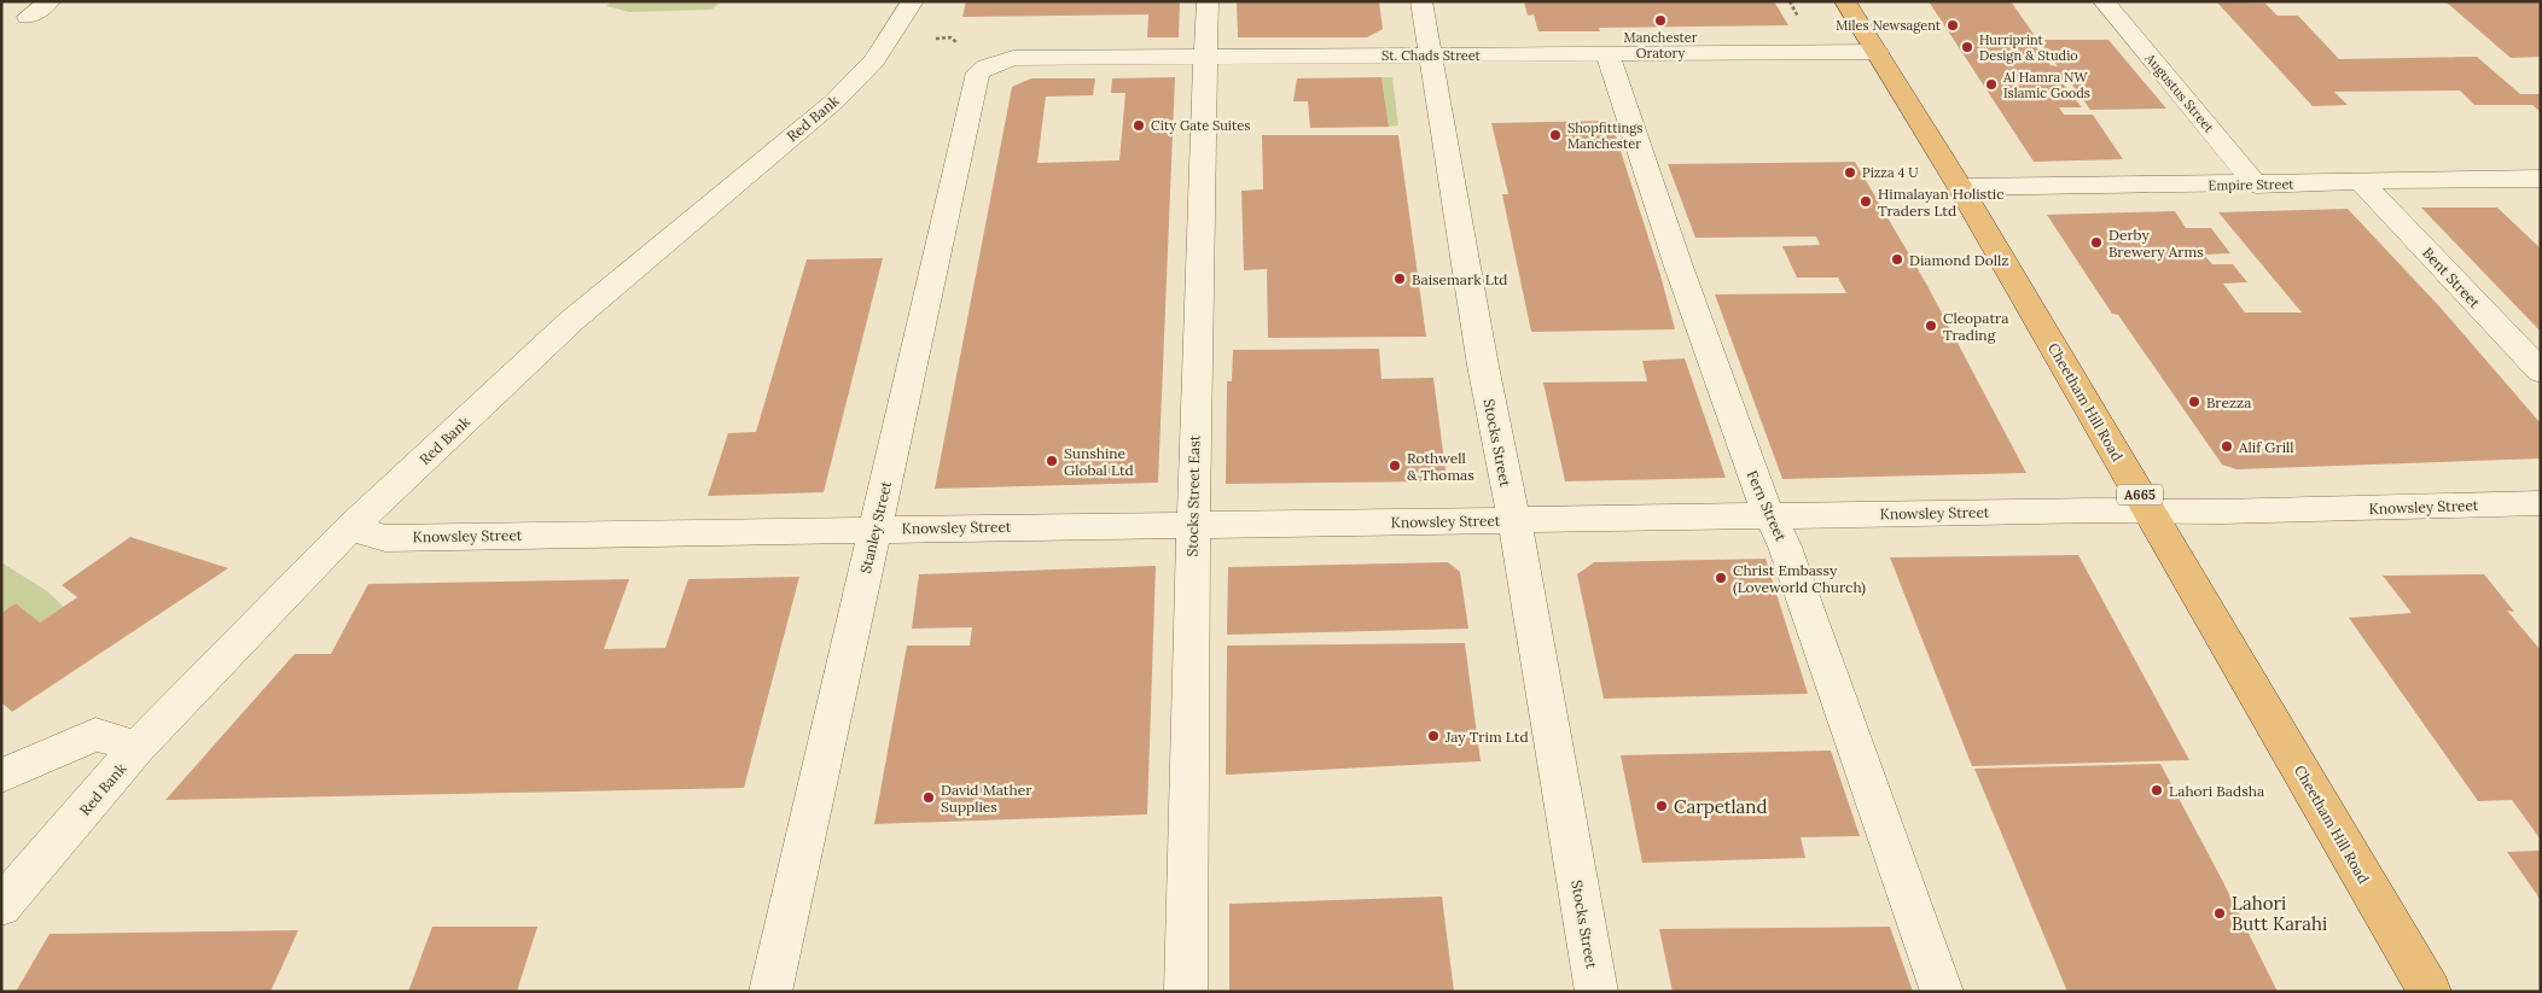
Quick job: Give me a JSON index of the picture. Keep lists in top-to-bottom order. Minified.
{"streets":{"highway":["Cheetham Hill Road","A665"],"street":["St. Chads Street","Augustus Street","Red Bank","Empire Street","Bent Street","Stocks Street","Stocks Street East","Fern Street","Knowsley Street","Stanley Street"]},"crossings":[["St. Chads Street","Cheetham Hill Road"],["St. Chads Street","Stocks Street"],["St. Chads Street","Stocks Street East"],["St. Chads Street","Fern Street"],["St. Chads Street","Stanley Street"],["Augustus Street","Empire Street"],["Red Bank","Knowsley Street"],["Empire Street","Bent Street"],["Empire Street","Cheetham Hill Road"],["Cheetham Hill Road","Knowsley Street"],["Stocks Street","Knowsley Street"],["Stocks Street East","Knowsley Street"],["Fern Street","Knowsley Street"],["Knowsley Street","Stanley Street"]],"places":["Manchester Oratory","Miles Newsagent","Hurriprint Design & Studio","Al Hamra NW Islamic Goods","City Gate Suites","Shopfittings Manchester","Pizza 4 U","Himalayan Holistic Traders Ltd","Derby Brewery Arms","Diamond Dollz","Baisemark Ltd","Cleopatra Trading","Brezza","Alif Grill","Sunshine Global Ltd","Rothwell & Thomas","Christ Embassy (Loveworld Church)","Jay Trim Ltd","Lahori Badsha","David Mather Supplies","Carpetland","Lahori Butt Karahi"]}
